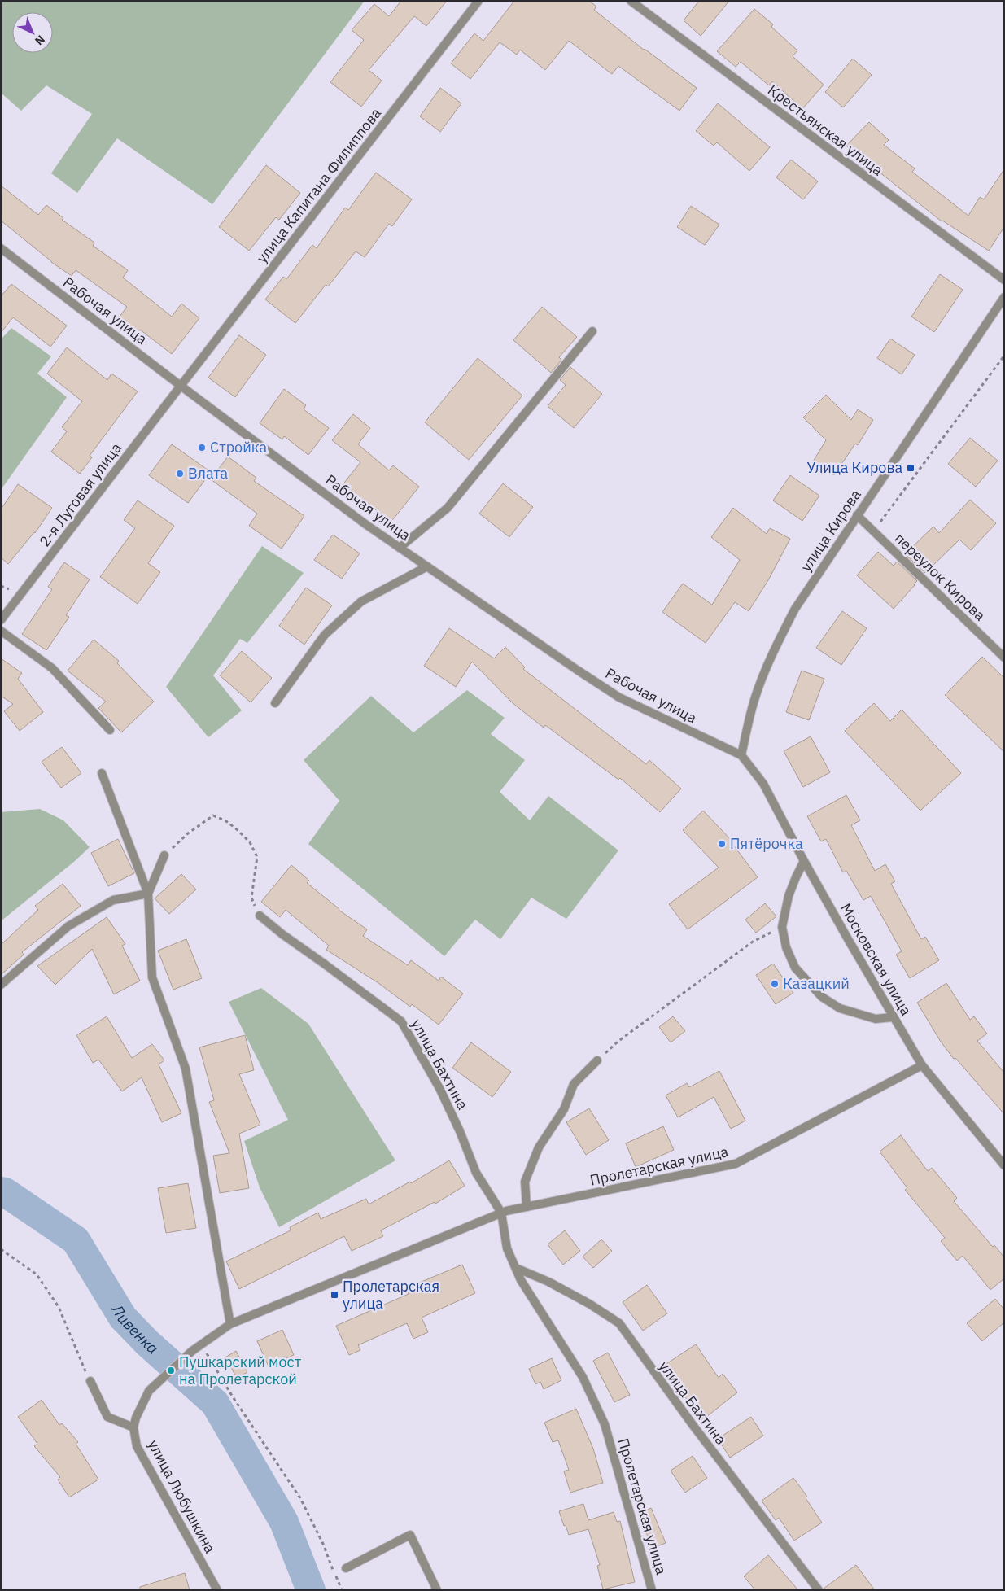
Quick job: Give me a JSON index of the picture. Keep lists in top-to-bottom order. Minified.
{"streets":{"street":["Крестьянская улица","улица Капитана Филиппова","Рабочая улица","2-я Луговая улица","улица Кирова","переулок Кирова","Московская улица","улица Бахтина","Пролетарская улица","улица Любушкина"]},"crossings":[["улица Капитана Филиппова","Рабочая улица"],["улица Капитана Филиппова","2-я Луговая улица"],["Рабочая улица","2-я Луговая улица"],["Рабочая улица","улица Кирова"],["Рабочая улица","Московская улица"],["улица Кирова","переулок Кирова"],["улица Кирова","Московская улица"],["Московская улица","Пролетарская улица"],["улица Бахтина","Пролетарская улица"],["Пролетарская улица","улица Любушкина"]],"water":["Ливенка"],"places":{"other":["Стройка","Влата","Пятёрочка","Казацкий","Пушкарский мост на Пролетарской"],"transit":["Улица Кирова","Пролетарская улица"]},"north":"bottom right"}
